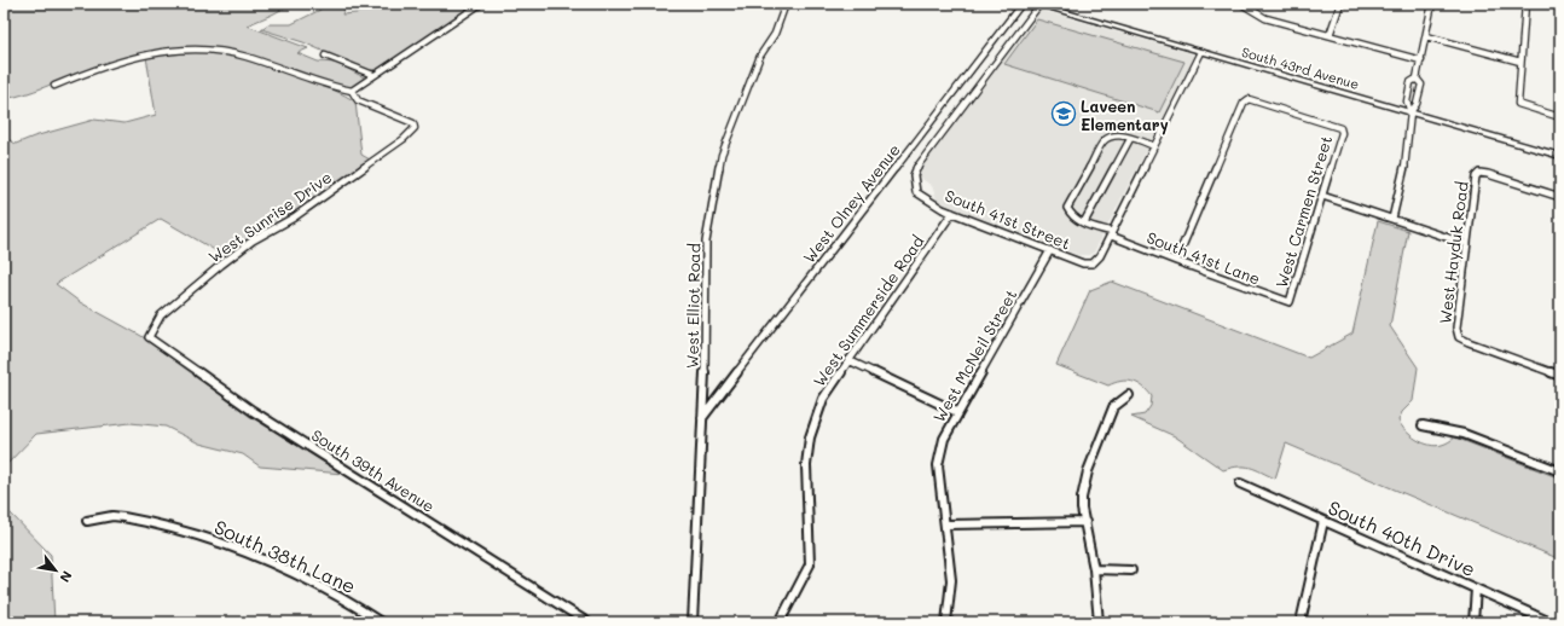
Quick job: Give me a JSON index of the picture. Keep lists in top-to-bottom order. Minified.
{"streets":{"street":["South 43rd Avenue","West Olney Avenue","West Carmen Street","West Sunrise Drive","South 41st Street","West Hayduk Road","South 41st Lane","West Elliot Road","West Summerside Road","West McNeil Street","South 39th Avenue","South 40th Drive","South 38th Lane"]},"crossings":[["South 43rd Avenue","South 41st Street"],["West Olney Avenue","West Elliot Road"],["West Carmen Street","South 41st Lane"],["West Sunrise Drive","South 39th Avenue"],["South 41st Street","South 41st Lane"],["South 41st Street","West Summerside Road"],["South 41st Street","West McNeil Street"]],"places":{"school or university":["Laveen Elementary"]},"north":"bottom right"}
